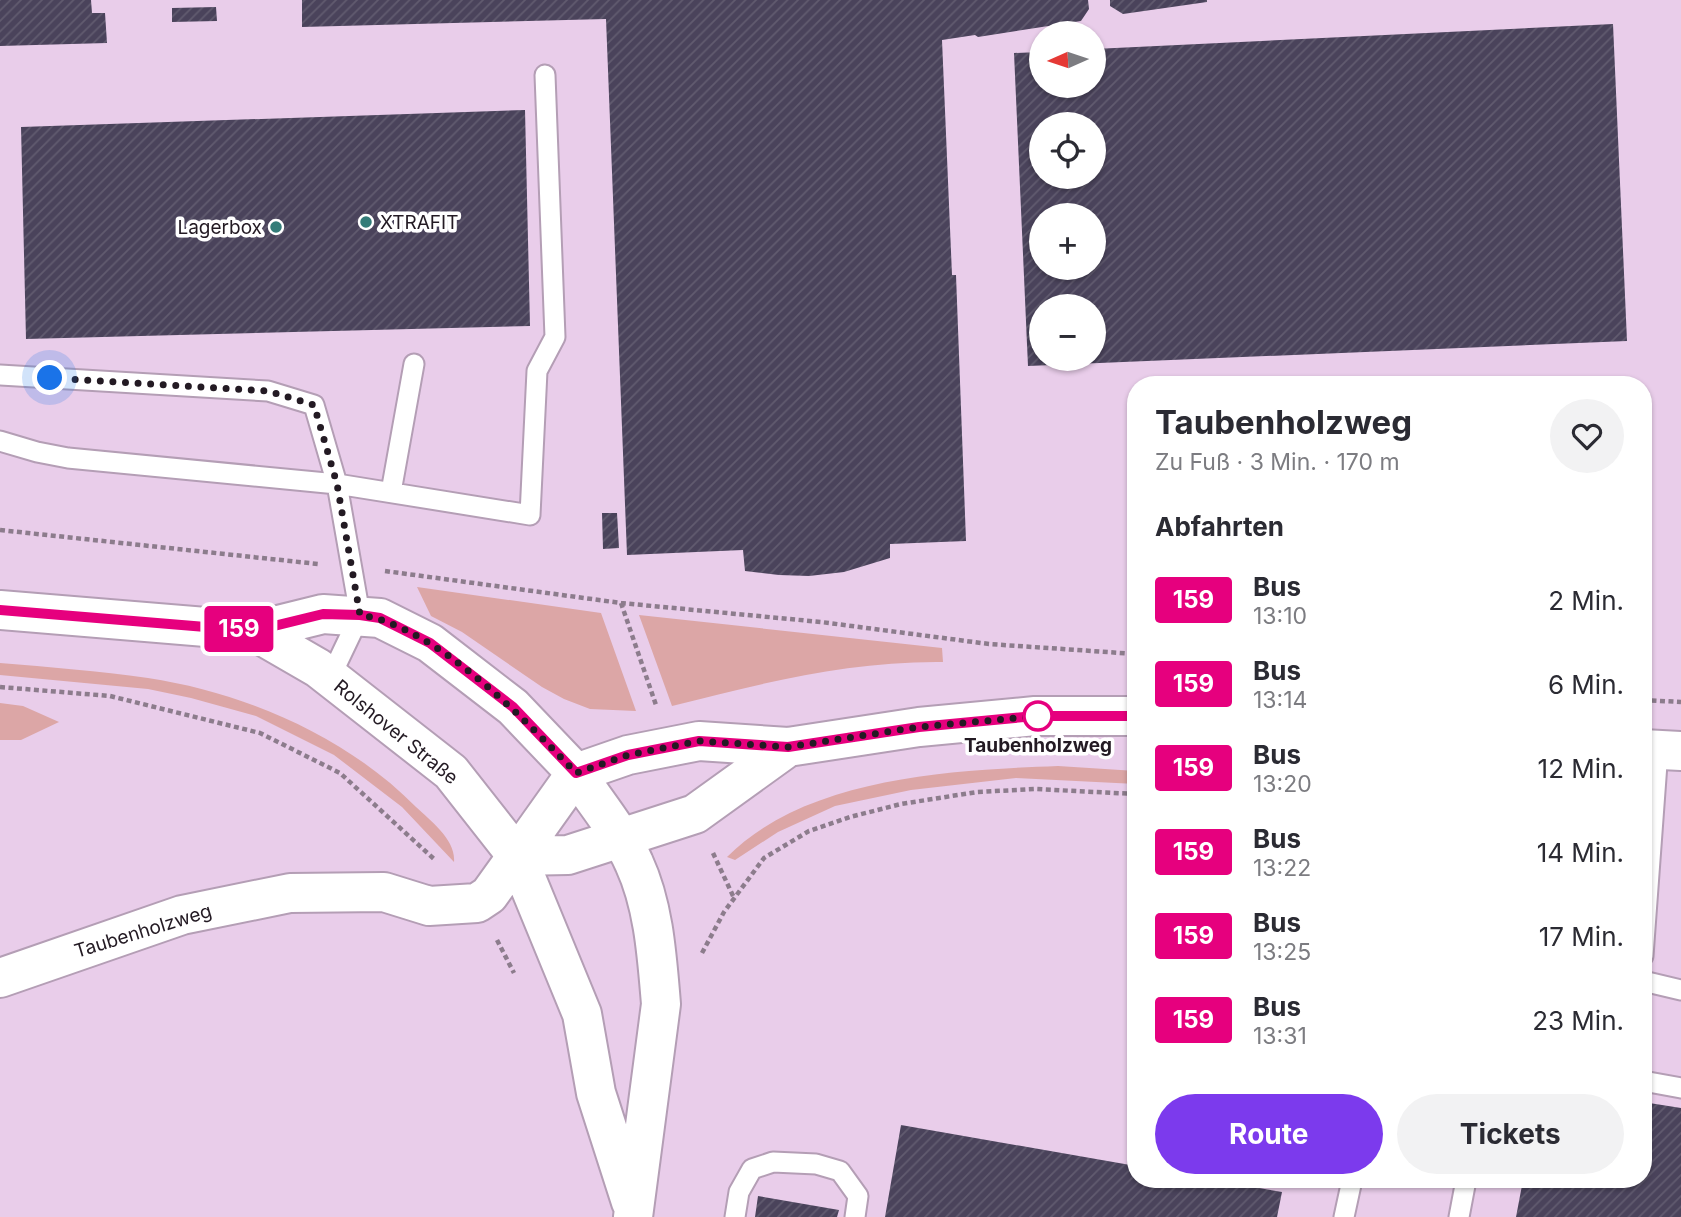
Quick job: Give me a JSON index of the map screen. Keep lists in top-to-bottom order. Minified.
{"streets":{"street":["Rolshover Straße","Taubenholzweg"]},"crossings":[["Rolshover Straße","Taubenholzweg"]],"places":["XTRAFIT","Lagerbox","Taubenholzweg"],"lines":["bus line 159"],"north":"left","page":{"on_map":"159","map_buttons":["+","−"],"heading":[["Taubenholzweg","Zu Fuß · 3 Min. · 170 m"],"Abfahrten"],"list":[{"mark":"159","name":"Bus","note":"13:10","value":"2 Min."},{"mark":"159","name":"Bus","note":"13:14","value":"6 Min."},{"mark":"159","name":"Bus","note":"13:20","value":"12 Min."},{"mark":"159","name":"Bus","note":"13:22","value":"14 Min."},{"mark":"159","name":"Bus","note":"13:25","value":"17 Min."},{"mark":"159","name":"Bus","note":"13:31","value":"23 Min."}],"buttons":["Route","Tickets"]}}
